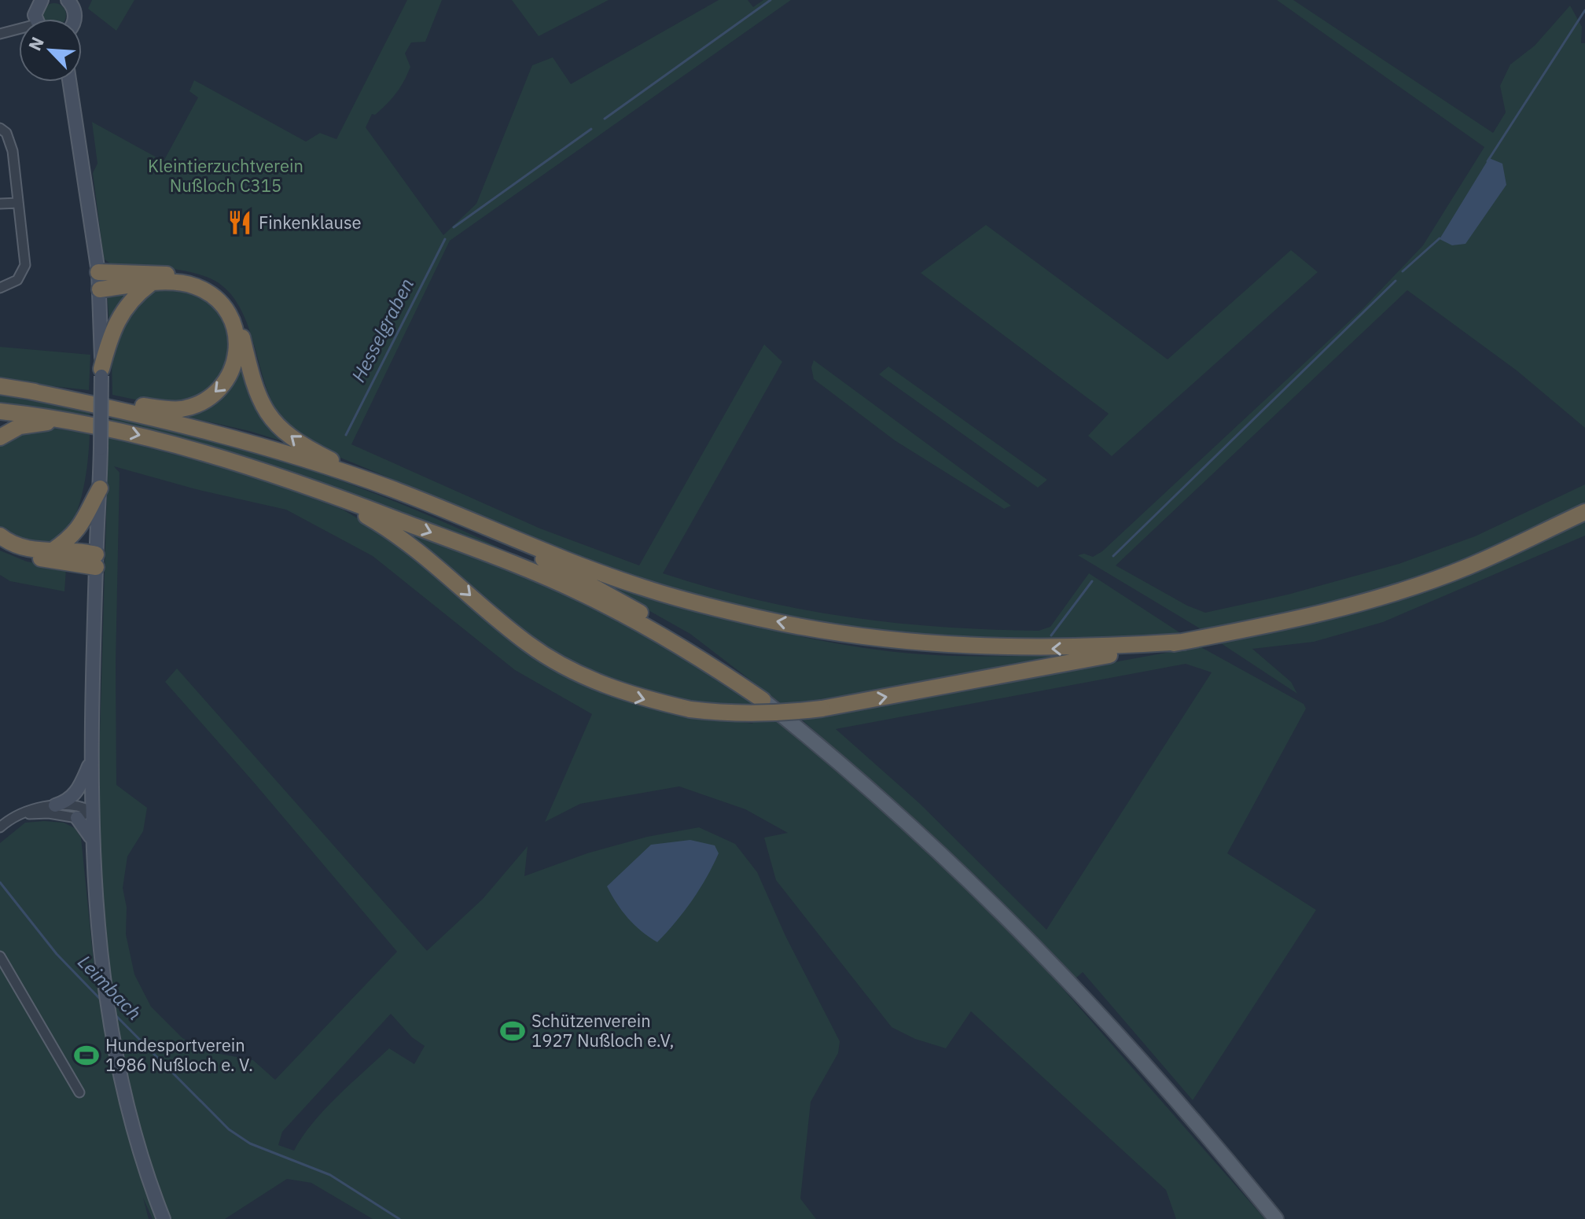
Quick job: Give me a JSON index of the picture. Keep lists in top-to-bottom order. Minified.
{"water":["Hesselgraben","Leimbach"],"parks":["Kleintierzuchtverein Nußloch C315"],"places":{"restaurant":["Finkenklause"],"sports":["Schützenverein 1927 Nußloch e.V,","Hundesportverein 1986 Nußloch e. V."]},"north":"top left"}
